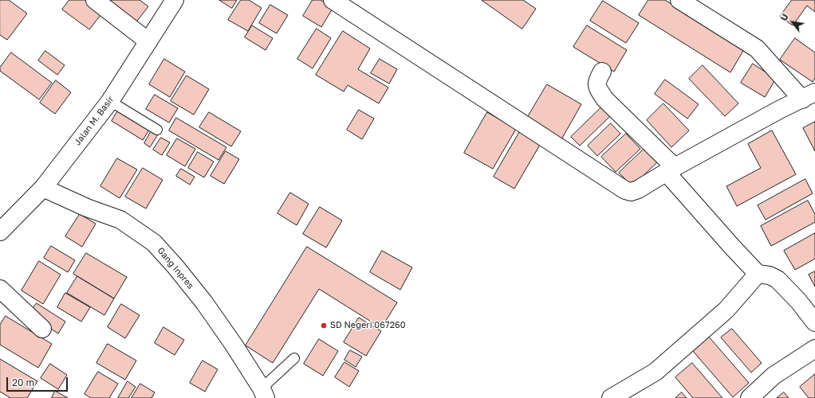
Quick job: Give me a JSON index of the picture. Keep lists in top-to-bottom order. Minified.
{"streets":{"street":["Jalan M. Basir","Gang Inpres"]},"crossings":[["Jalan M. Basir","Gang Inpres"]],"places":["SD Negeri 067260"],"scale_bar":"20 m","north":"top left"}
